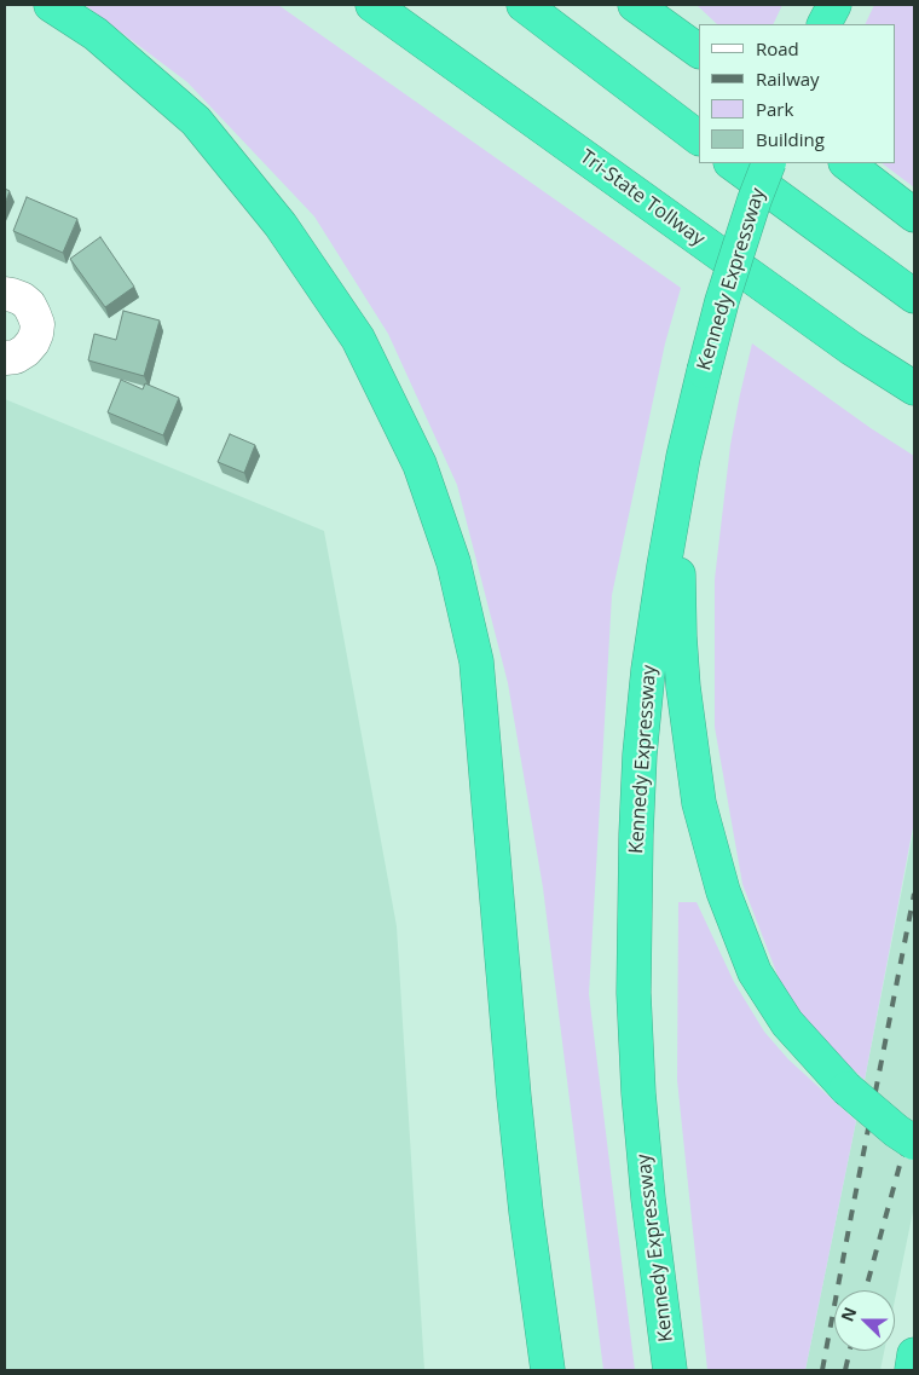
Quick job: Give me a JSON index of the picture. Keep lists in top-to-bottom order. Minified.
{"streets":{"highway":["Tri-State Tollway","Kennedy Expressway"]},"legend":["Road","Railway","Park","Building"],"north":"left"}
